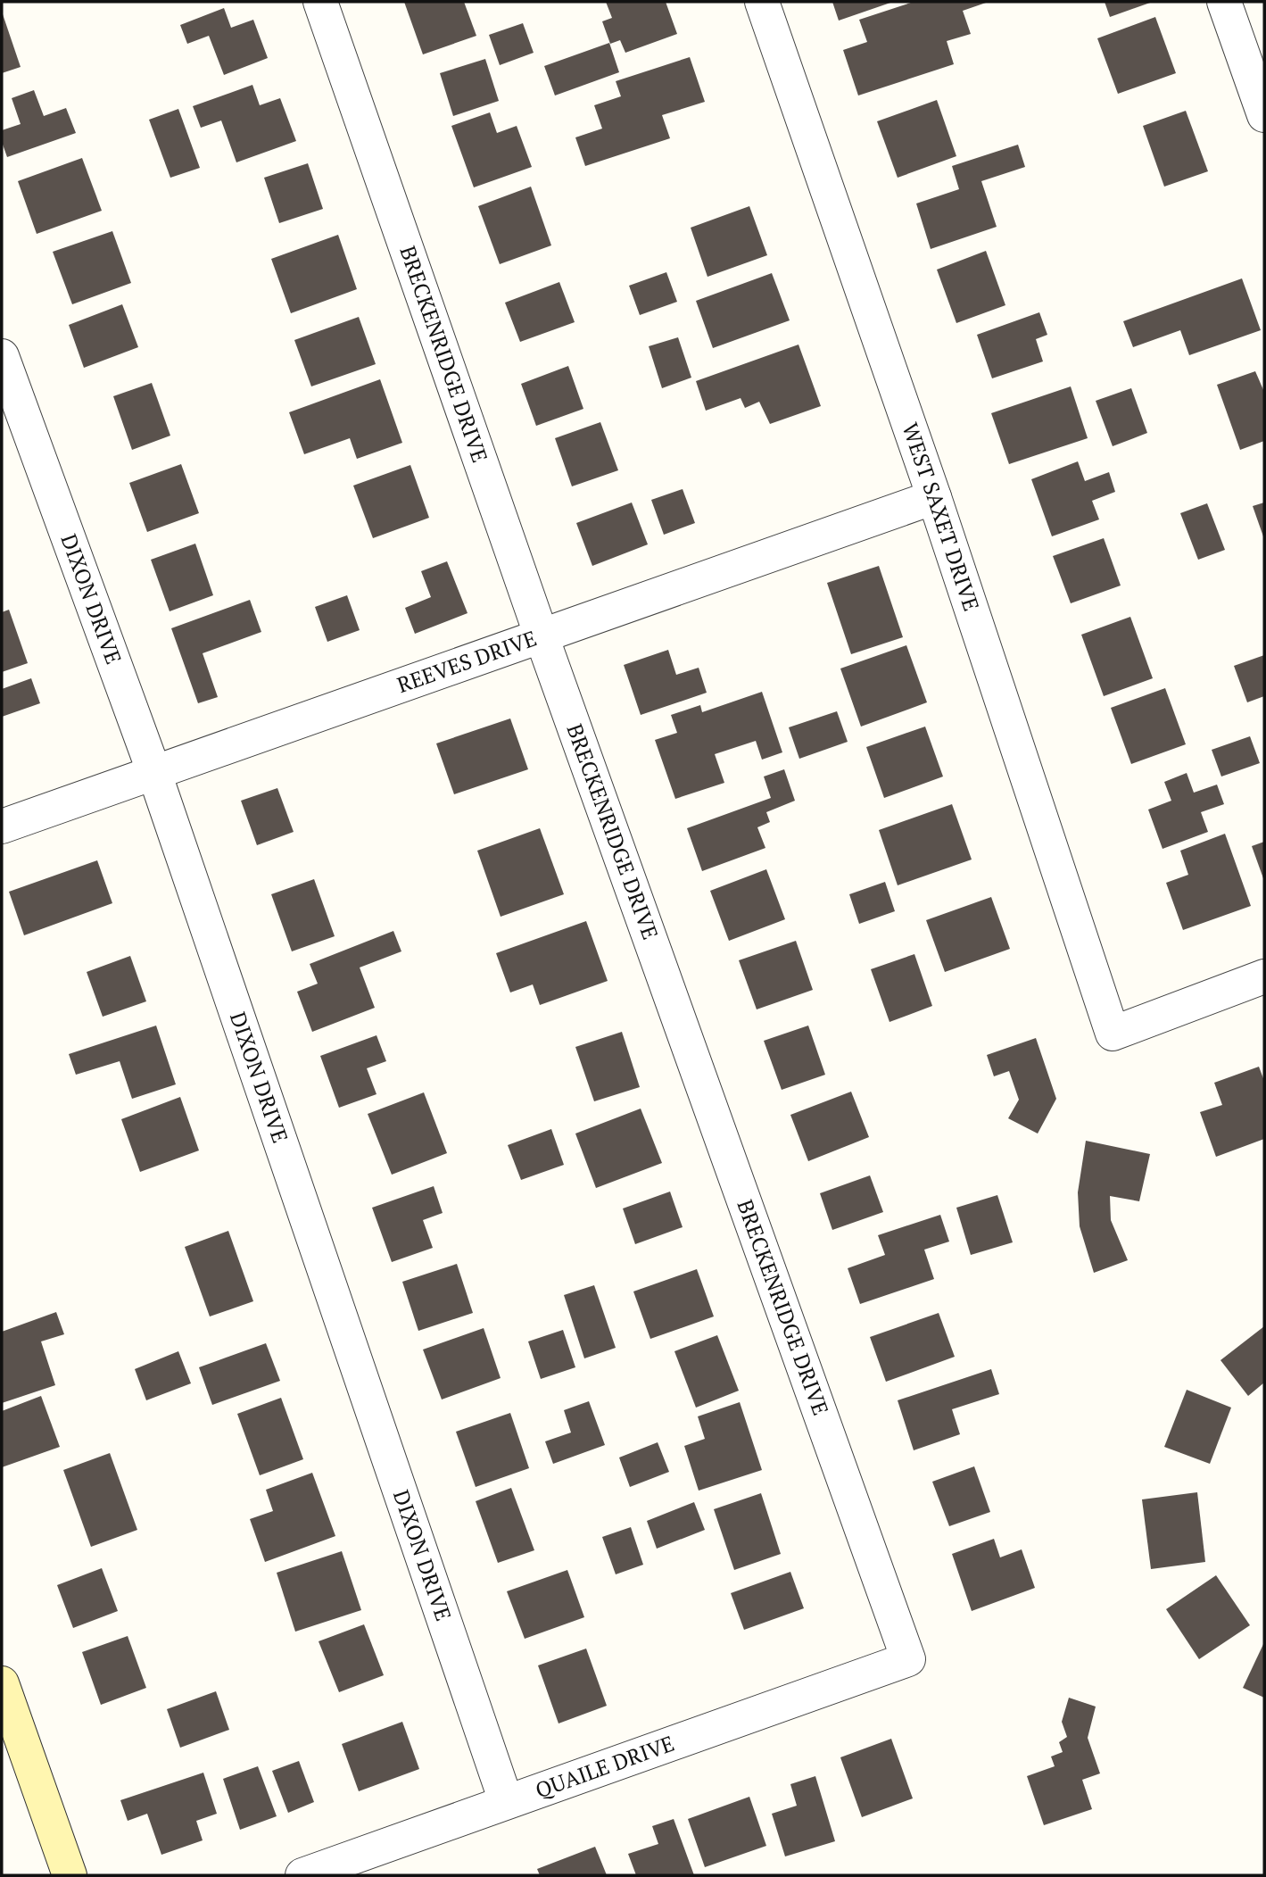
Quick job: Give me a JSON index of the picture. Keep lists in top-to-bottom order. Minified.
{"streets":{"street":["BRECKENRIDGE DRIVE","WEST SAXET DRIVE","DIXON DRIVE","REEVES DRIVE","QUAILE DRIVE"]},"crossings":[["BRECKENRIDGE DRIVE","REEVES DRIVE"],["BRECKENRIDGE DRIVE","QUAILE DRIVE"],["WEST SAXET DRIVE","REEVES DRIVE"],["DIXON DRIVE","REEVES DRIVE"],["DIXON DRIVE","QUAILE DRIVE"]]}
